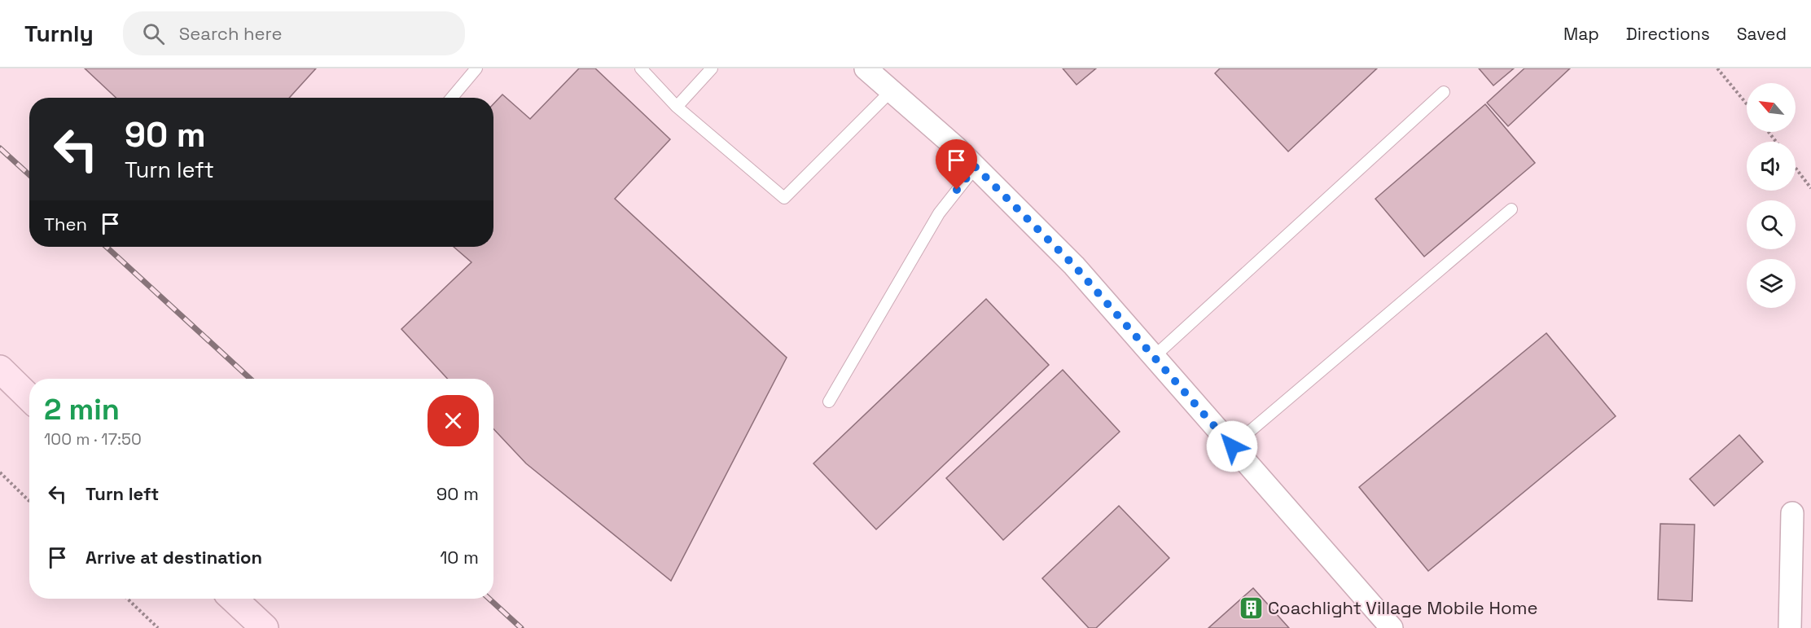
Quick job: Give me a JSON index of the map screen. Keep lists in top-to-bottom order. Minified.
{"places":{"building":["Coachlight Village Mobile Home"]},"north":"top left","page":{"header":"Turnly","search":"Search here","nav":["Map","Directions","Saved"],"turn":["90 m","Turn left"],"then":"Then","heading":["2 min","100 m · 17:50"],"list":[{"name":"Turn left","value":"90 m"},{"name":"Arrive at destination","value":"10 m"}]}}
